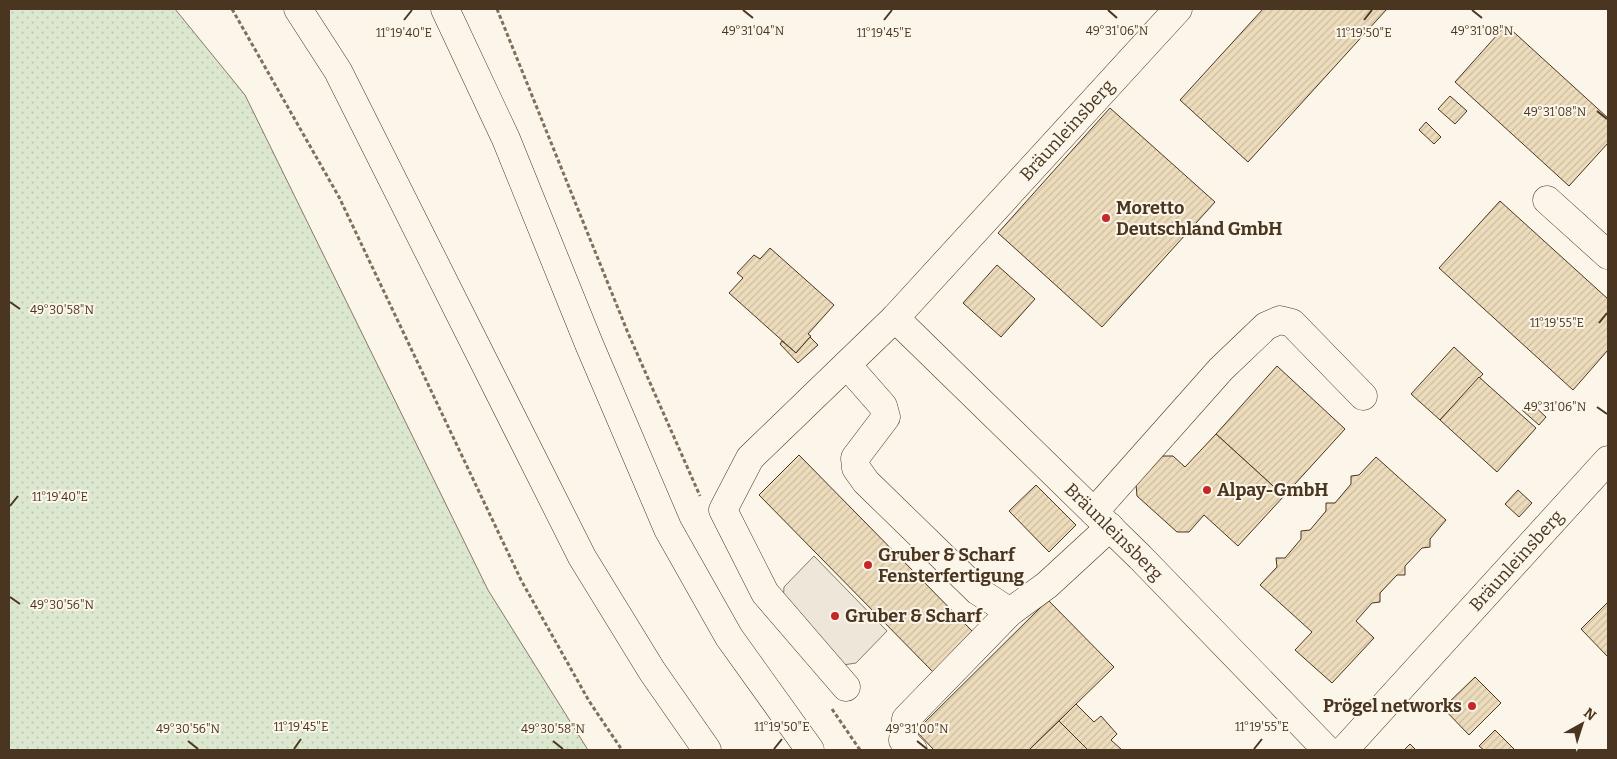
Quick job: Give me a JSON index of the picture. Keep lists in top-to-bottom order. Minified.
{"streets":{"street":["Bräunleinsberg"]},"places":["Moretto Deutschland GmbH","Alpay-GmbH","Gruber & Scharf Fensterfertigung","Gruber & Scharf","Prögel networks"],"north":"top right","coordinates":["49°31'08\"N","49°31'04\"N","49°31'06\"N","11°19'40\"E","11°19'45\"E","11°19'50\"E","49°30'58\"N","11°19'55\"E","49°30'56\"N","49°31'00\"N"]}
